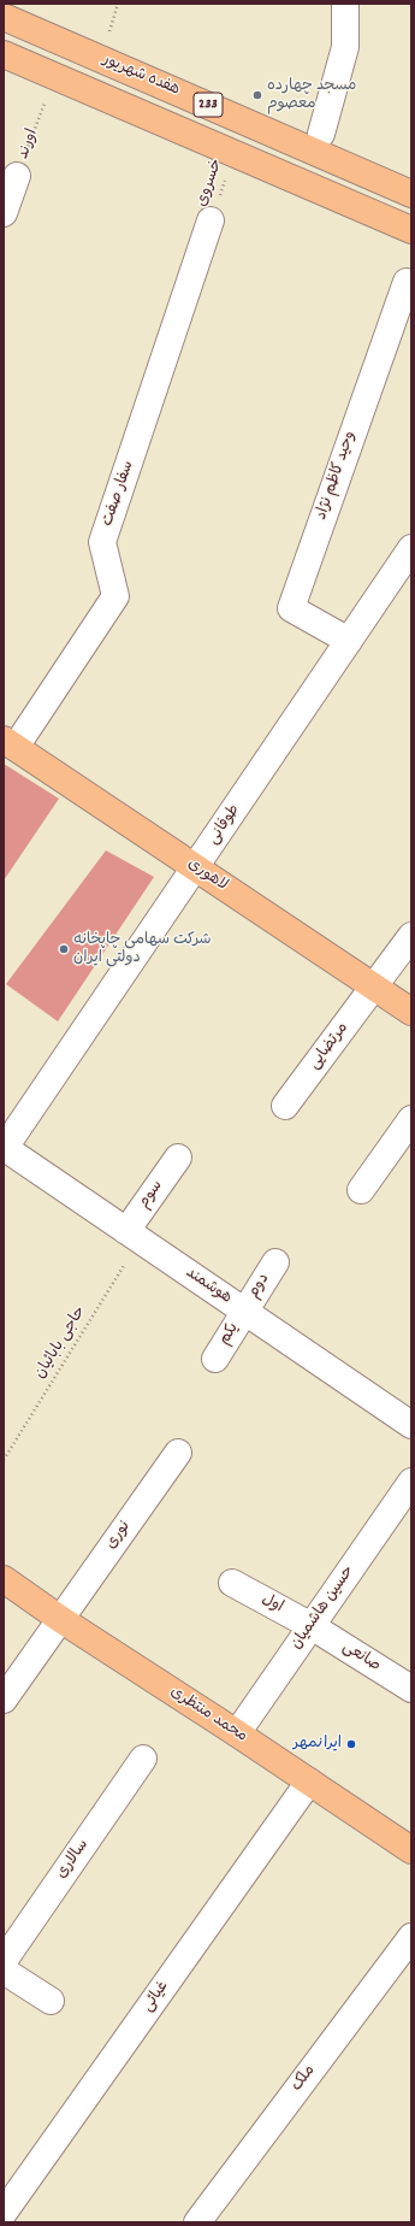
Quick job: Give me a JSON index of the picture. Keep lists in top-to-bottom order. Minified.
{"streets":{"main road":["هفده شهریور","233","لاهوری","محمد منتظری"],"street":["اورند","وحید کاظم نژاد","سفار صفت","طوفانی","مرتضایی","سوم","هوشمند","دوم","یکم","نوری","اول","حسین هاشمیان","صانعی","سالاری","غیائی","ملک"],"path":["خسروی","حاجی بابائیان"]},"crossings":[["233","اورند"],["233","خسروی"],["خسروی","سفار صفت"],["وحید کاظم نژاد","طوفانی"],["سفار صفت","لاهوری"],["طوفانی","لاهوری"],["طوفانی","هوشمند"],["لاهوری","مرتضایی"],["سوم","هوشمند"],["سوم","حاجی بابائیان"],["هوشمند","دوم"],["هوشمند","یکم"],["هوشمند","حاجی بابائیان"],["دوم","یکم"],["نوری","محمد منتظری"],["اول","حسین هاشمیان"],["اول","صانعی"],["حسین هاشمیان","صانعی"],["حسین هاشمیان","محمد منتظری"],["محمد منتظری","غیائی"]],"places":["مسجد چهارده معصوم","شرکت سهامی چاپخانه دولتی ایران","ایرانمهر"]}
